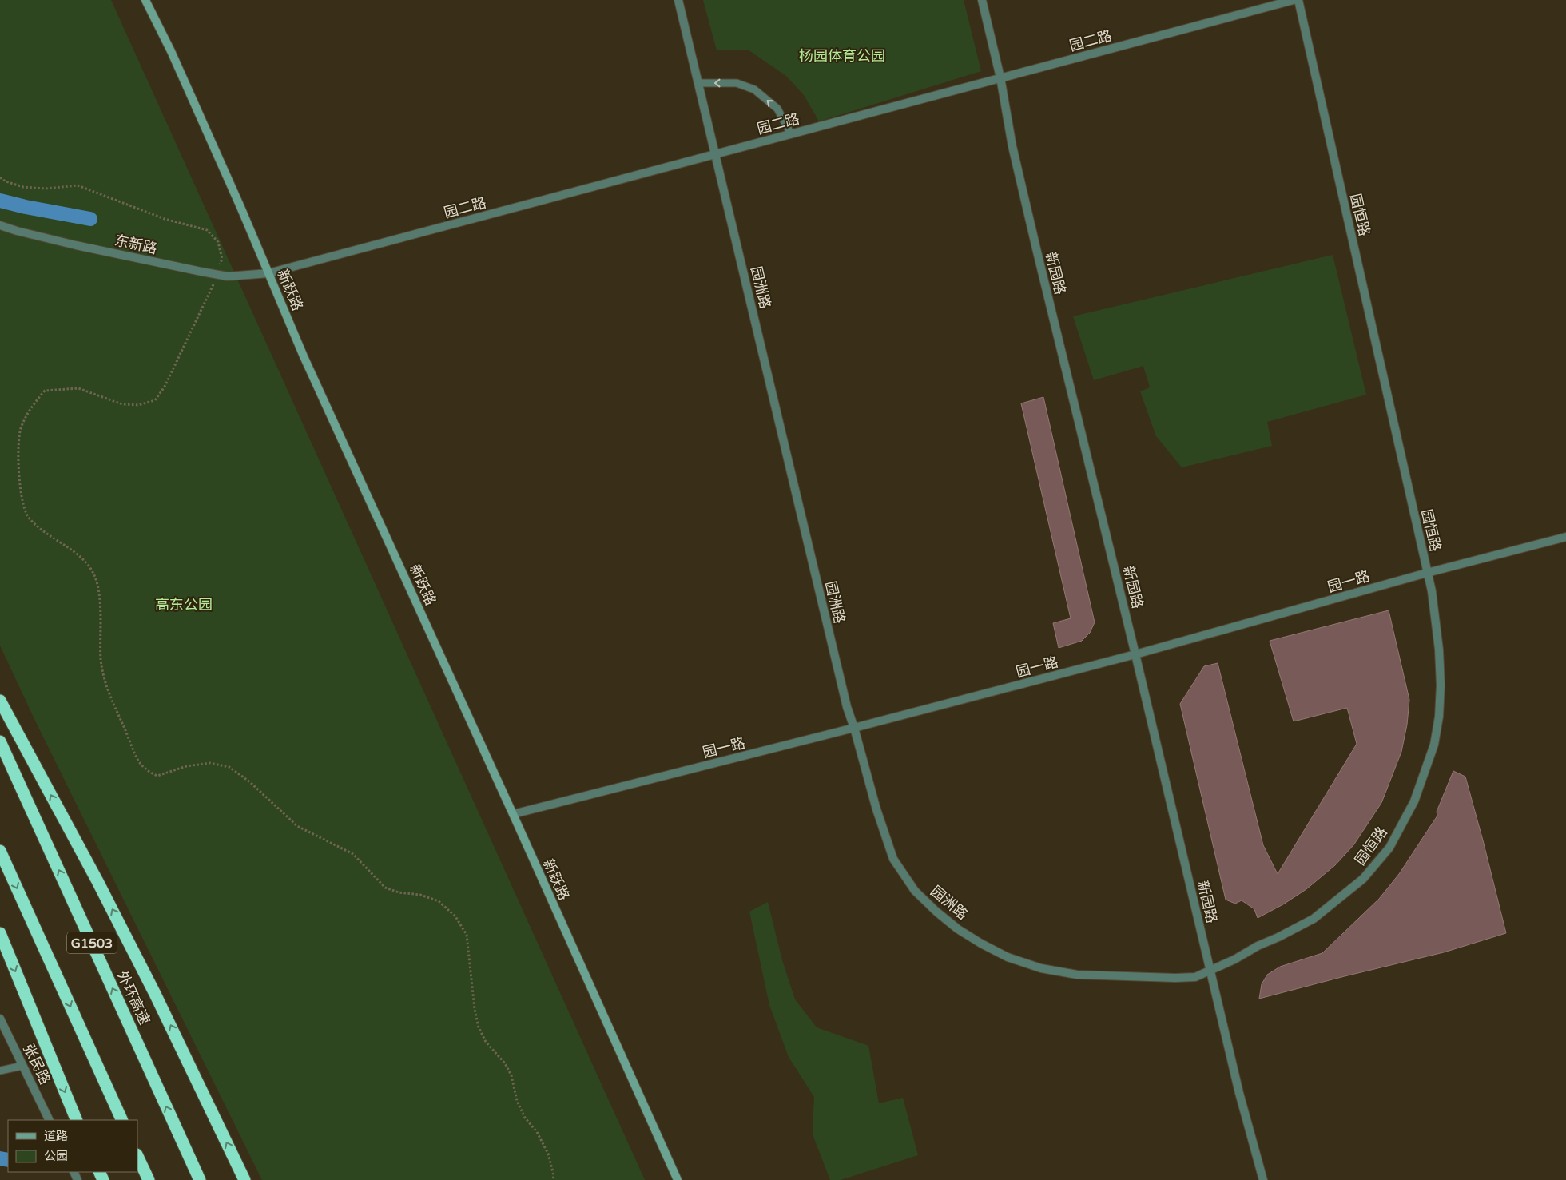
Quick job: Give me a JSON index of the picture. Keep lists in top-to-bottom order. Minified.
{"streets":{"highway":["G1503","外环高速"],"street":["园二路","园恒路","东新路","新园路","园洲路","新跃路","园一路","张民路"]},"crossings":[["园二路","东新路"],["园二路","新园路"],["园二路","园洲路"],["园二路","新跃路"],["园恒路","新园路"],["园恒路","园洲路"],["园恒路","园一路"],["东新路","新跃路"],["新园路","园洲路"],["新园路","园一路"],["园洲路","园一路"],["新跃路","园一路"]],"parks":["杨园体育公园","高东公园"],"legend":["道路","公园"]}
